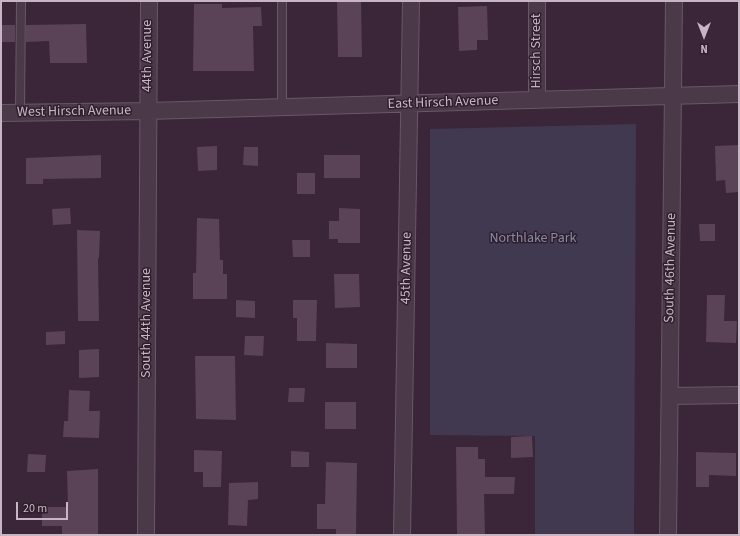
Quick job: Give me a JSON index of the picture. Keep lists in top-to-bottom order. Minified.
{"streets":{"street":["Hirsch Street","44th Avenue","East Hirsch Avenue","West Hirsch Avenue","45th Avenue","South 46th Avenue","South 44th Avenue"]},"crossings":[["Hirsch Street","East Hirsch Avenue"],["44th Avenue","East Hirsch Avenue"],["44th Avenue","West Hirsch Avenue"],["44th Avenue","South 44th Avenue"],["East Hirsch Avenue","West Hirsch Avenue"],["East Hirsch Avenue","45th Avenue"],["East Hirsch Avenue","South 46th Avenue"],["East Hirsch Avenue","South 44th Avenue"],["West Hirsch Avenue","South 44th Avenue"]],"parks":["Northlake Park"],"scale_bar":"20 m","north":"bottom"}
